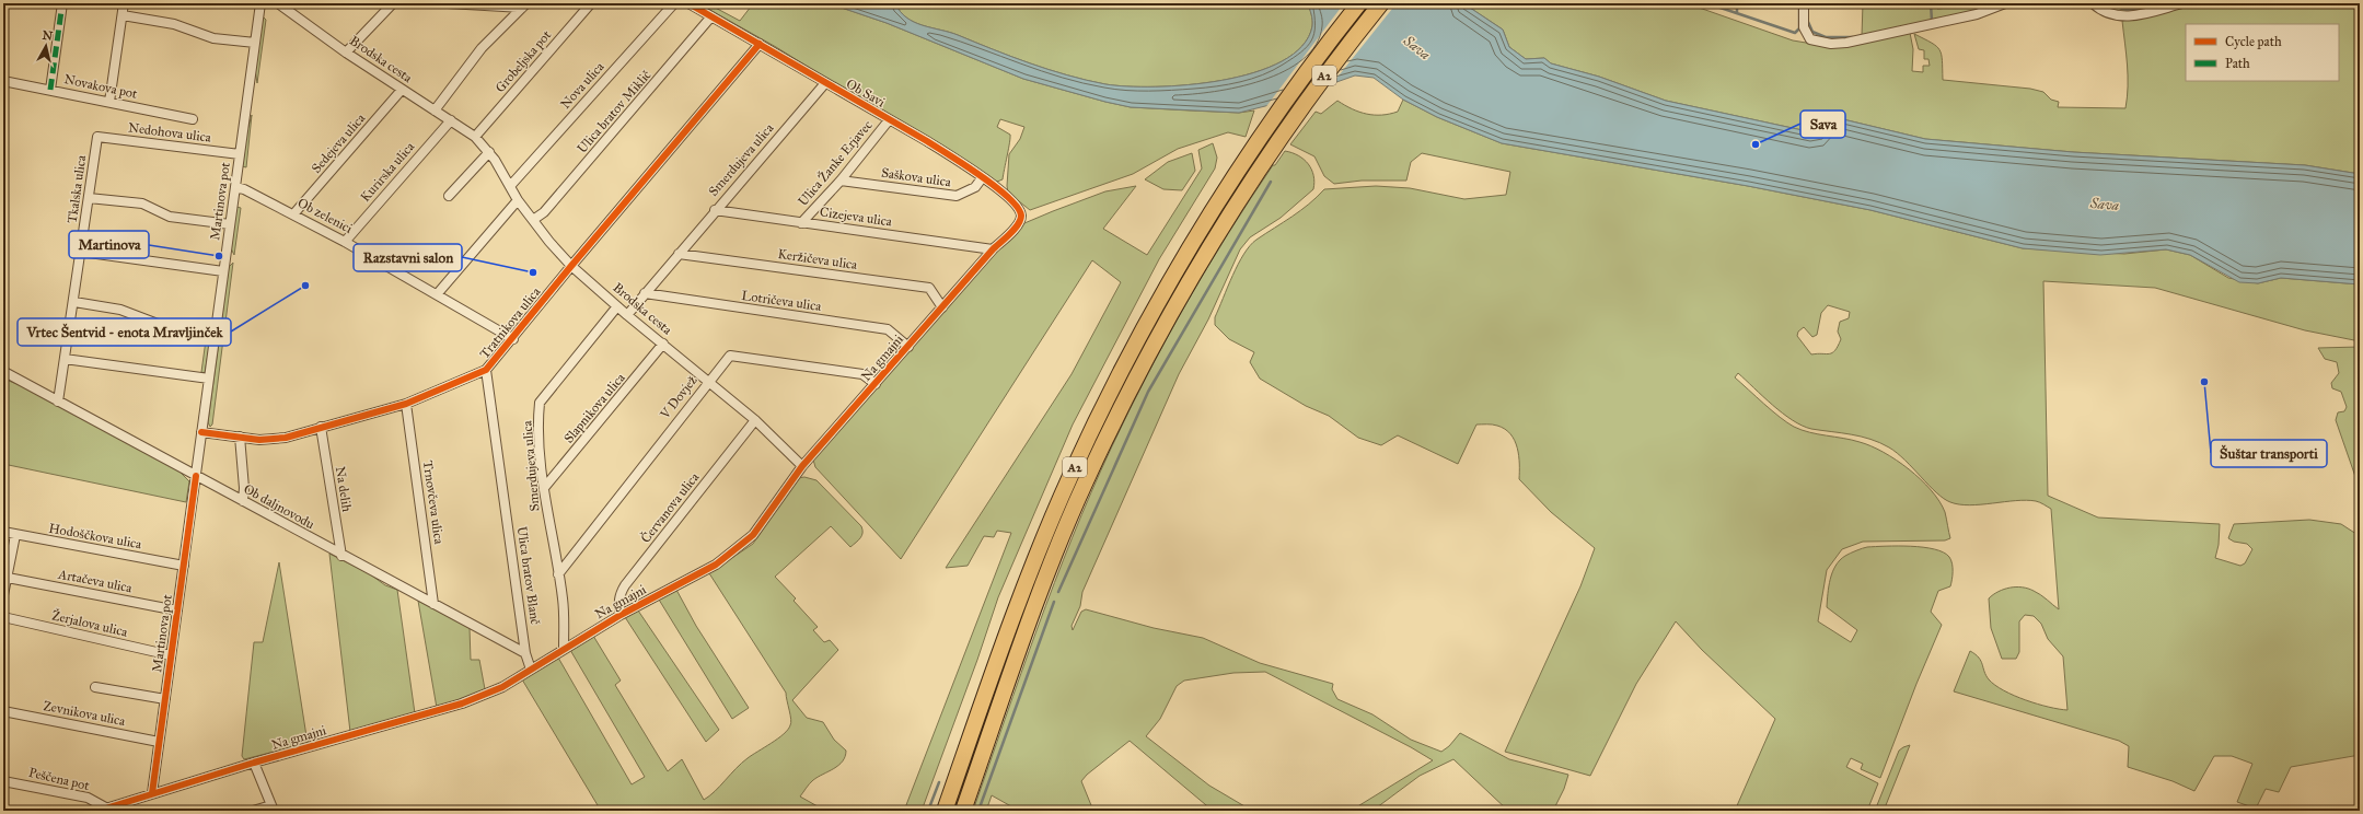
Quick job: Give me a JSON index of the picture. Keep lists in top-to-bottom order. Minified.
{"streets":{"highway":["A2"],"street":["Brodska cesta","Grobeljska pot","Nova ulica","Novakova pot","Ob Savi","Ulica bratov Miklič","Nedohova ulica","Sedejeva ulica","Smerdujeva ulica","Ulica Žanke Erjavec","Kurirska ulica","Saškova ulica","Tkalska ulica","Martinova pot","Ob zelenici","Cizejeva ulica","Keržičeva ulica","Lotričeva ulica","Tratnikova ulica","Na gmajni","V Dovjež","Slapnikova ulica","Na delih","Trnovčeva ulica","Ob daljnovodu","Červanova ulica","Hodoščkova ulica","Ulica bratov Blanč","Artačeva ulica","Žerjalova ulica","Zevnikova ulica","Peščena pot"]},"crossings":[["Brodska cesta","Grobeljska pot"],["Brodska cesta","Nova ulica"],["Brodska cesta","Ulica bratov Miklič"],["Brodska cesta","Sedejeva ulica"],["Brodska cesta","Smerdujeva ulica"],["Brodska cesta","Kurirska ulica"],["Brodska cesta","Tratnikova ulica"],["Brodska cesta","Na gmajni"],["Brodska cesta","V Dovjež"],["Brodska cesta","Slapnikova ulica"],["Brodska cesta","Červanova ulica"],["Ob Savi","Ulica bratov Miklič"],["Ob Savi","Smerdujeva ulica"],["Ob Savi","Ulica Žanke Erjavec"],["Ob Savi","Saškova ulica"],["Ob Savi","Tratnikova ulica"],["Ob Savi","Na gmajni"],["Nedohova ulica","Tkalska ulica"],["Nedohova ulica","Martinova pot"],["Sedejeva ulica","Ob zelenici"],["Smerdujeva ulica","Cizejeva ulica"],["Smerdujeva ulica","Keržičeva ulica"],["Smerdujeva ulica","Lotričeva ulica"],["Smerdujeva ulica","Na gmajni"],["Smerdujeva ulica","V Dovjež"],["Smerdujeva ulica","Slapnikova ulica"],["Ulica Žanke Erjavec","Saškova ulica"],["Ulica Žanke Erjavec","Cizejeva ulica"],["Kurirska ulica","Ob zelenici"],["Tkalska ulica","Ob daljnovodu"],["Martinova pot","Ob zelenici"],["Martinova pot","Tratnikova ulica"],["Martinova pot","Na gmajni"],["Martinova pot","Ob daljnovodu"],["Martinova pot","Hodoščkova ulica"],["Martinova pot","Artačeva ulica"],["Martinova pot","Žerjalova ulica"],["Martinova pot","Zevnikova ulica"],["Ob zelenici","Tratnikova ulica"],["Cizejeva ulica","Na gmajni"],["Keržičeva ulica","Na gmajni"],["Lotričeva ulica","Na gmajni"],["Tratnikova ulica","Na delih"],["Tratnikova ulica","Trnovčeva ulica"],["Tratnikova ulica","Ulica bratov Blanč"],["Na gmajni","V Dovjež"],["Na gmajni","Červanova ulica"],["Na gmajni","Peščena pot"],["Na delih","Ob daljnovodu"],["Trnovčeva ulica","Ob daljnovodu"],["Ob daljnovodu","Ulica bratov Blanč"]],"water":["Sava"],"places":["Sava","Martinova","Razstavni salon","Vrtec Šentvid - enota Mravljinček","Šuštar transporti"],"legend":["Cycle path","Path"],"north":"top"}
